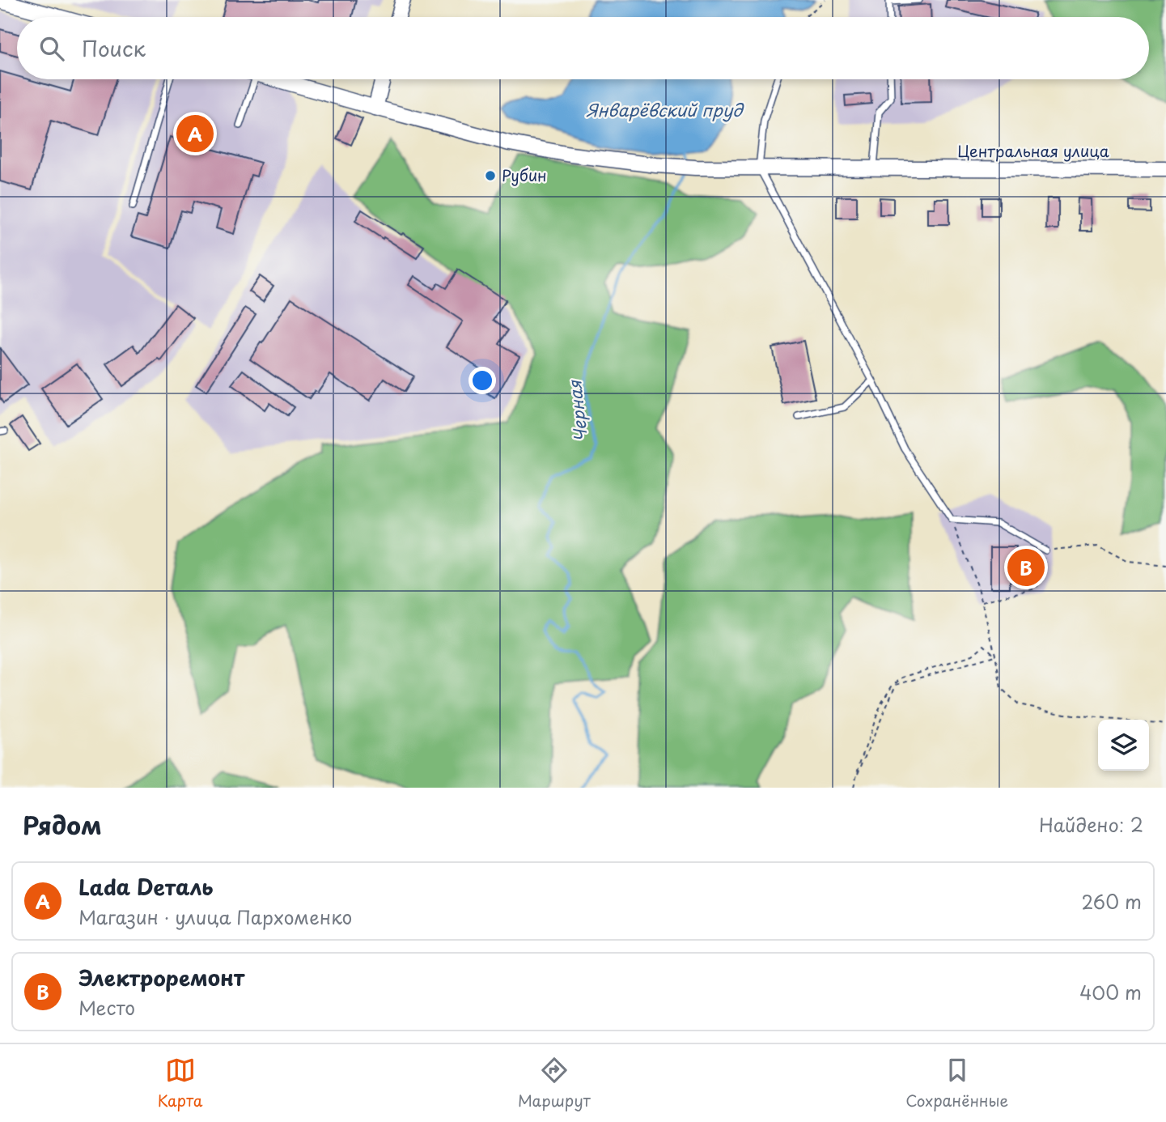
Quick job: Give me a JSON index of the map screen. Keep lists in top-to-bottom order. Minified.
{"streets":{"street":["Центральная улица"]},"water":["Январёвский пруд","Черная"],"places":["Рубин"],"page":{"search":"Поиск","pins":["A","B"],"heading":["Рядом","Найдено: 2"],"list":[{"mark":"A","name":"Lada Dеталь","note":"Магазин · улица Пархоменко","value":"260 m"},{"mark":"B","name":"Электроремонт","note":"Место","value":"400 m"}],"nav":["Карта","Маршрут","Сохранённые"]}}
